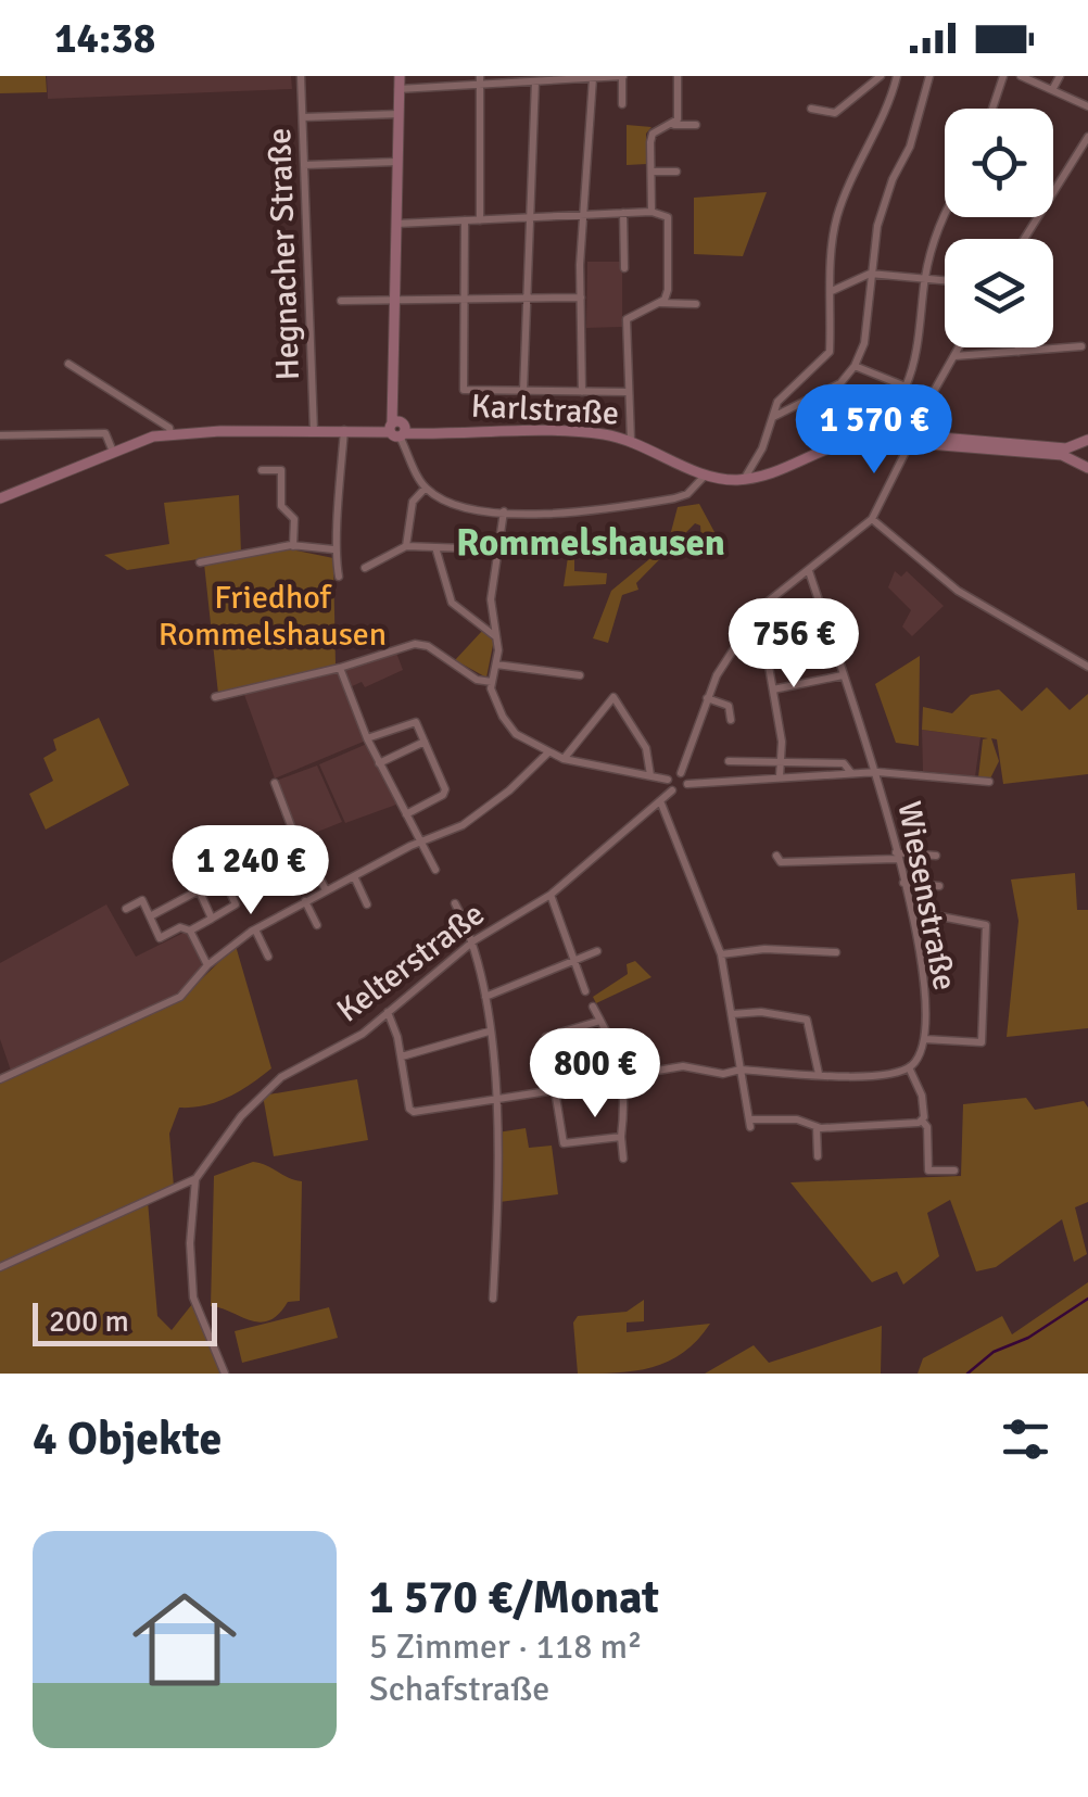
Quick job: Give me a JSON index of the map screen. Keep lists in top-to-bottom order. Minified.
{"streets":{"main road":["Karlstraße"],"street":["Hegnacher Straße","Wiesenstraße","Kelterstraße"]},"crossings":[["Hegnacher Straße","Karlstraße"]],"districts":["Rommelshausen"],"parks":["Friedhof Rommelshausen"],"scale_bar":"200 m","page":{"status":"14:38","price":["1 570 €","756 €","1 240 €","800 €"],"scale":"200 m","heading":"4 Objekte","list":[{"name":"1 570 €/Monat","note":"5 Zimmer · 118 m² · Schafstraße"}]}}
